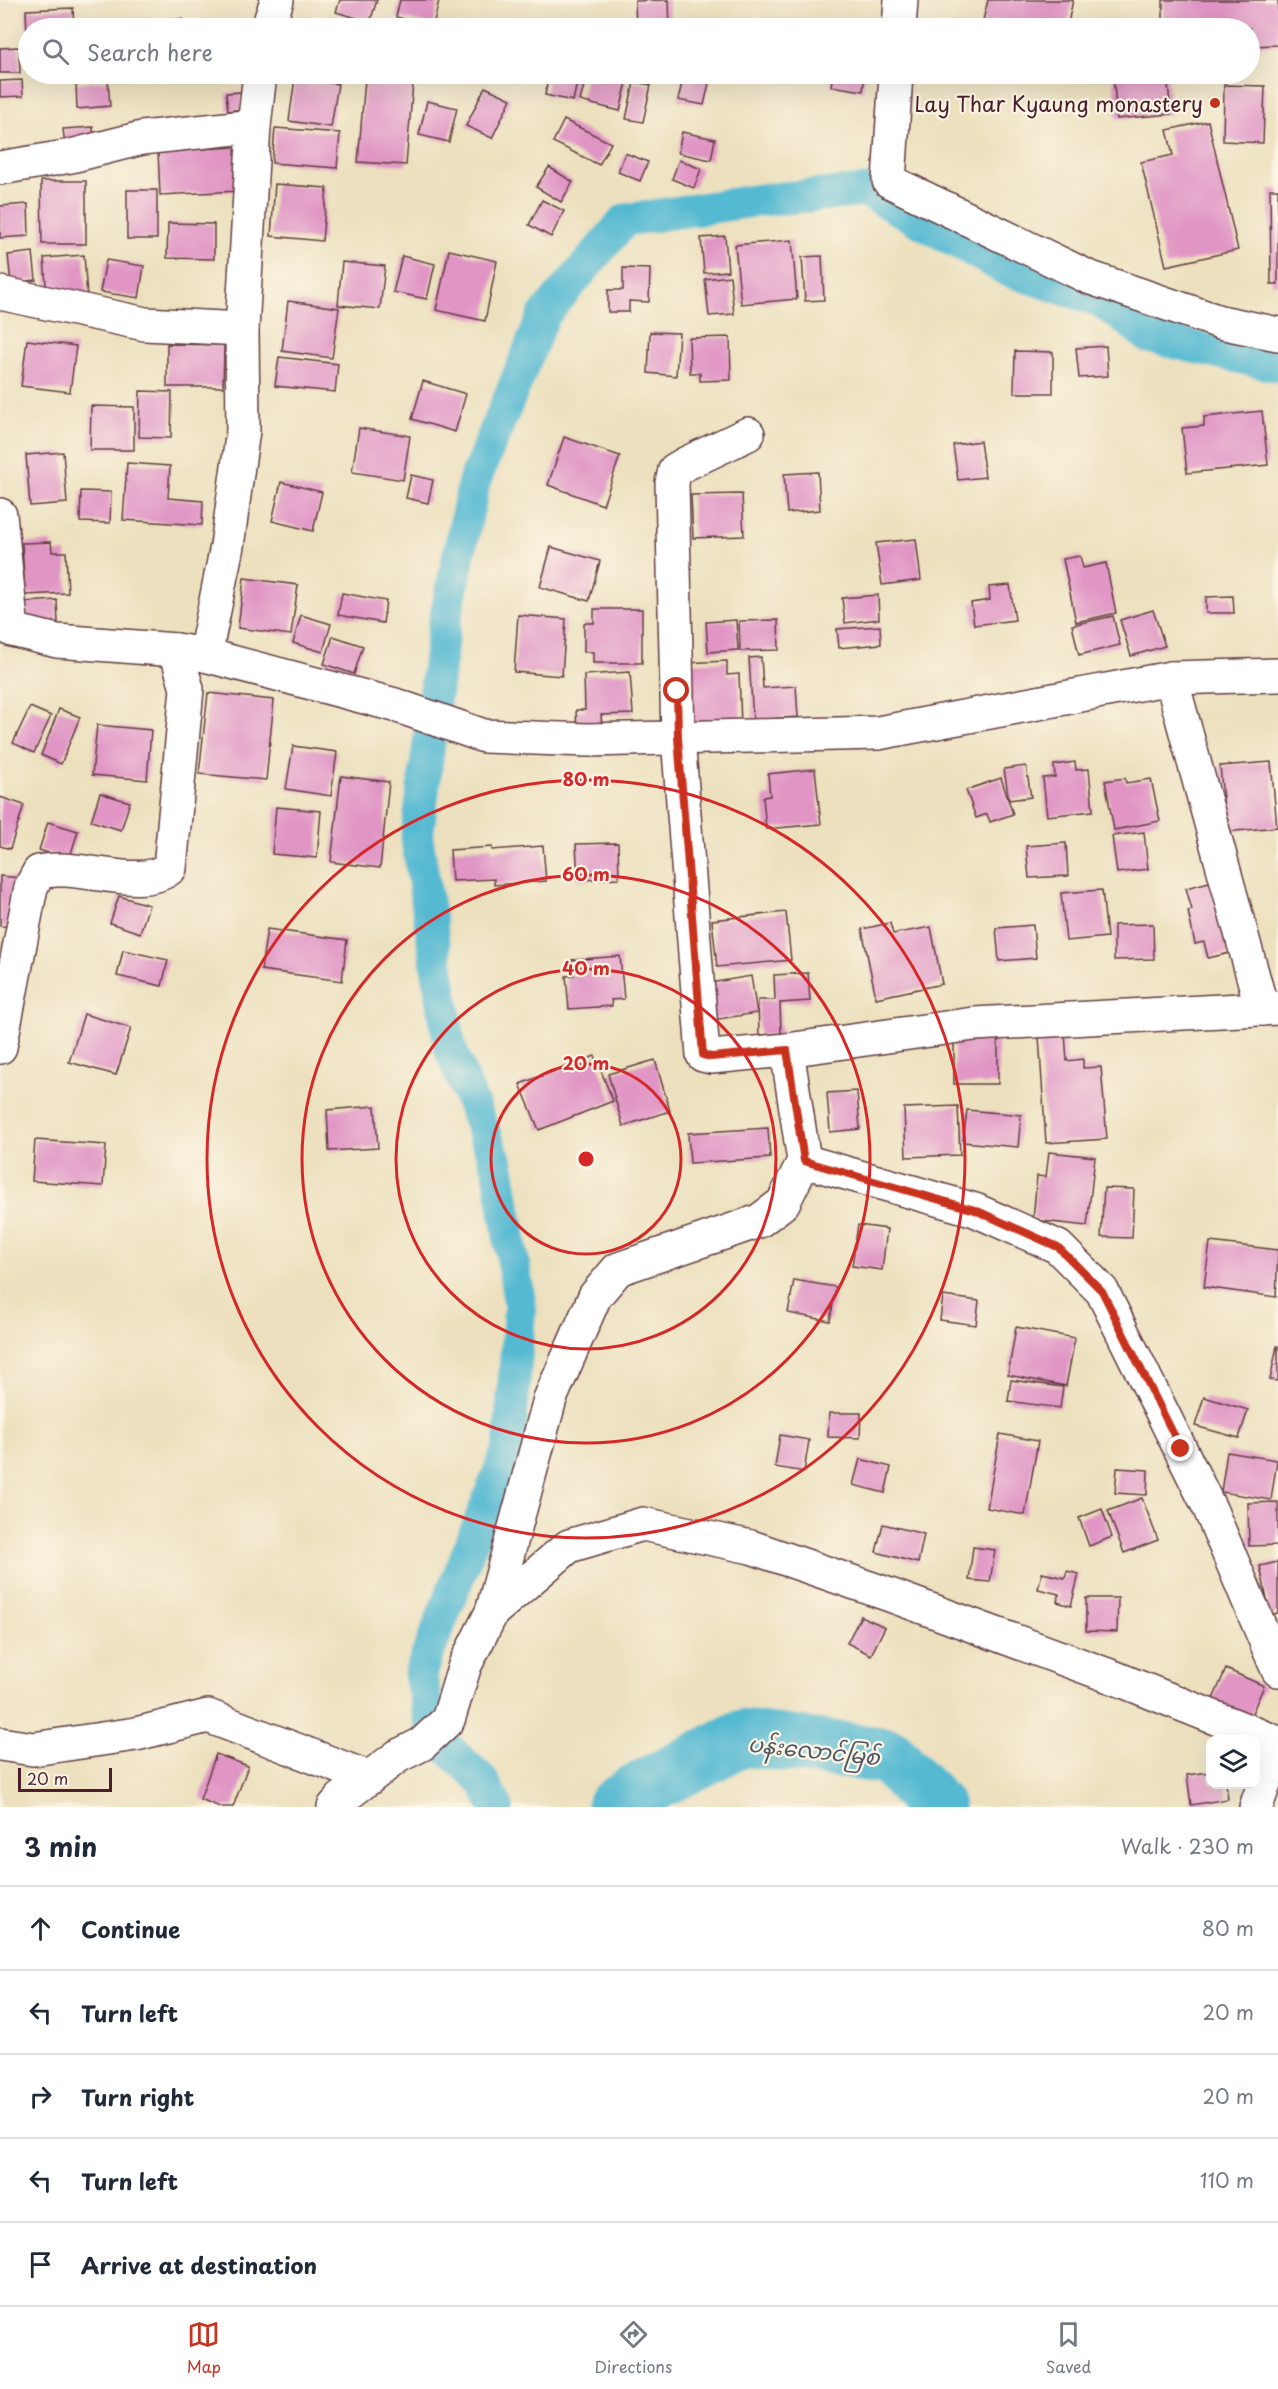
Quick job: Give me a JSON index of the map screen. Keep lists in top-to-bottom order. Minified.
{"water":["ပန်းလောင်မြစ်"],"places":["Lay Thar Kyaung monastery"],"scale_bar":"20 m","page":{"search":"Search here","scale":"20 m","heading":["3 min","Walk · 230 m"],"list":[["Continue","80 m"],["Turn left","20 m"],["Turn right","20 m"],["Turn left","110 m"],"Arrive at destination"],"nav":["Map","Directions","Saved"]},"rings":["80 m","60 m","40 m","20 m"]}
